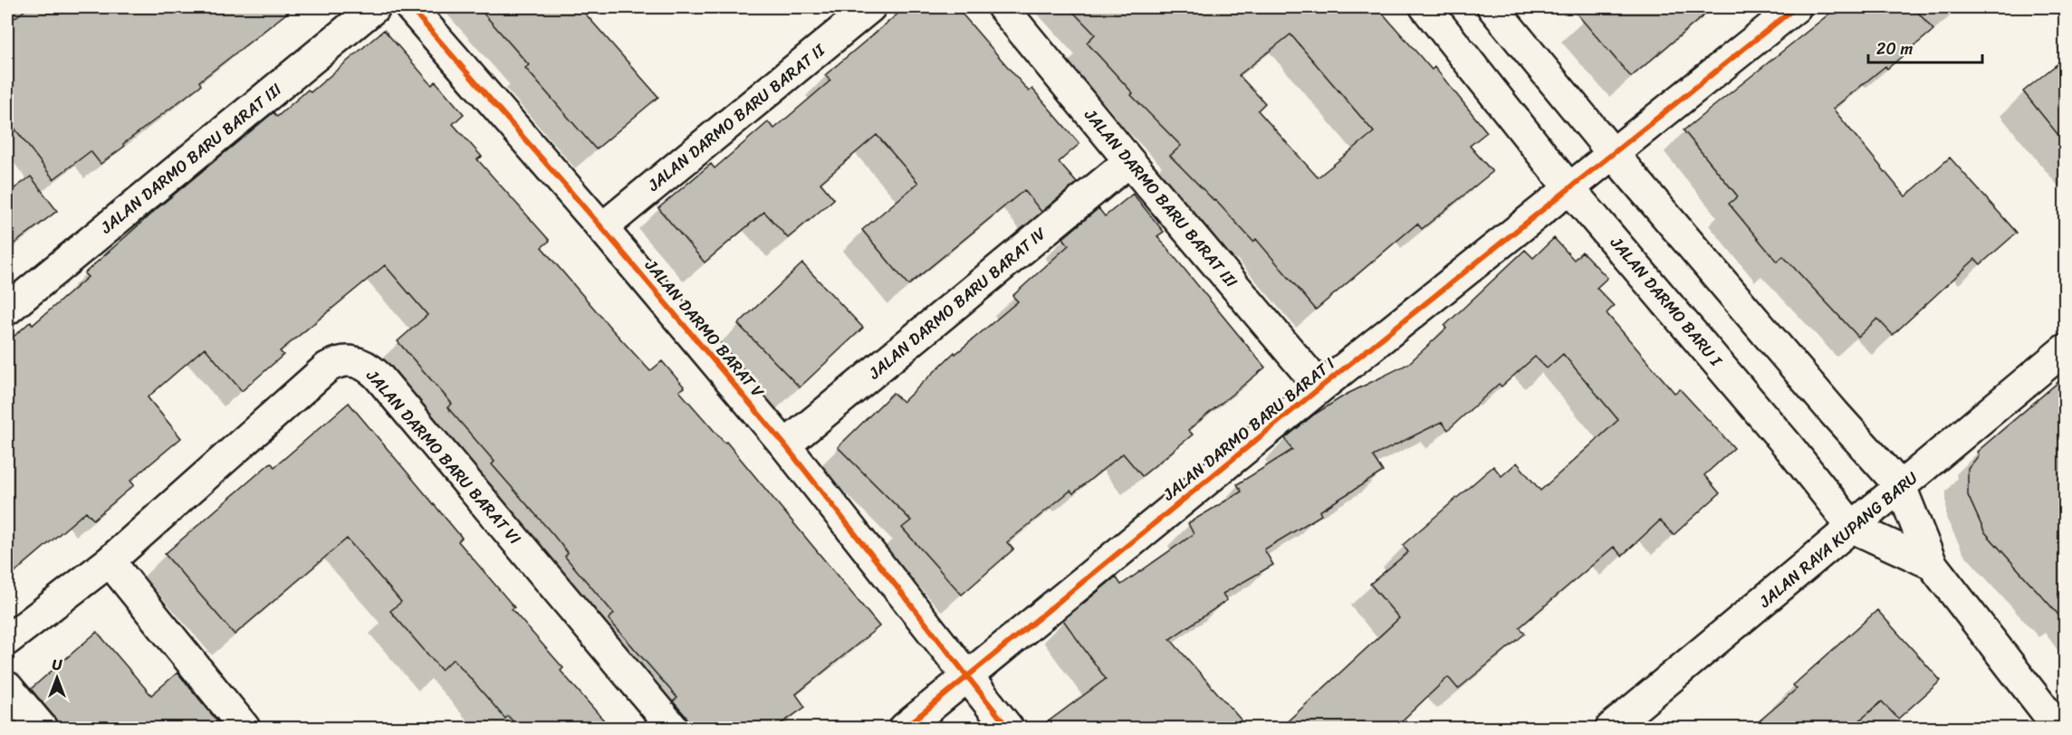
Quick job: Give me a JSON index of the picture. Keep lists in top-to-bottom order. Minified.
{"streets":{"street":["JALAN DARMO BARU BARAT II","JALAN DARMO BARU BARAT III","JALAN DARMO BARU I","JALAN DARMO BARU BARAT IV","JALAN DARMO BARAT V","JALAN DARMO BARU BARAT I","JALAN DARMO BARU BARAT VI","JALAN RAYA KUPANG BARU"]},"crossings":[["JALAN DARMO BARU BARAT II","JALAN DARMO BARAT V"],["JALAN DARMO BARU BARAT III","JALAN DARMO BARU BARAT IV"],["JALAN DARMO BARU BARAT III","JALAN DARMO BARU BARAT I"],["JALAN DARMO BARU I","JALAN DARMO BARU BARAT I"],["JALAN DARMO BARU I","JALAN RAYA KUPANG BARU"],["JALAN DARMO BARU BARAT IV","JALAN DARMO BARAT V"],["JALAN DARMO BARAT V","JALAN DARMO BARU BARAT I"]],"scale_bar":"20 m","north":"top"}
